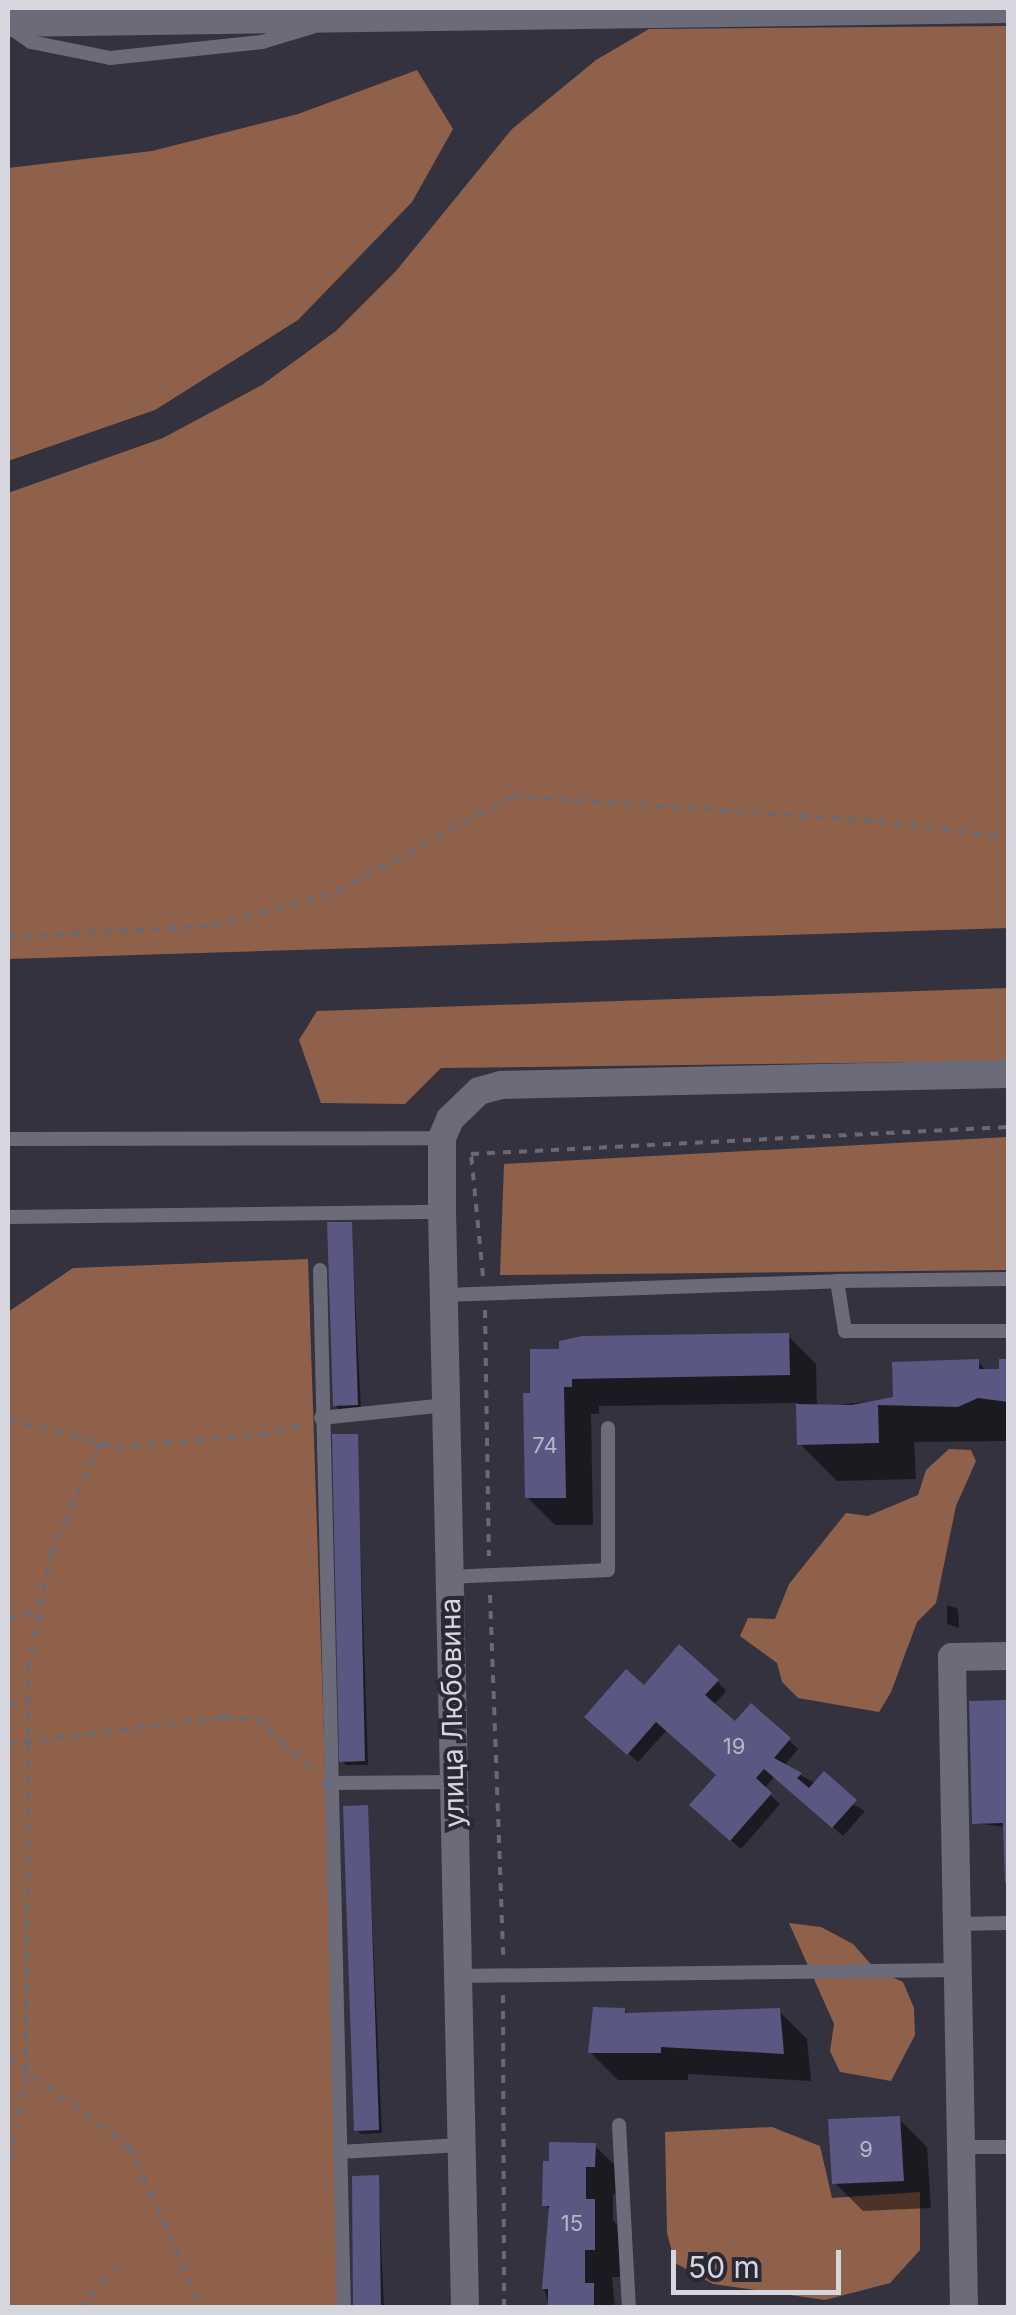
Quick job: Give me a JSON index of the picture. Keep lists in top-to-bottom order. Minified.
{"streets":{"street":["улица Любовина"]},"house_numbers":["74","19","9","15"],"scale_bar":"50 m"}
